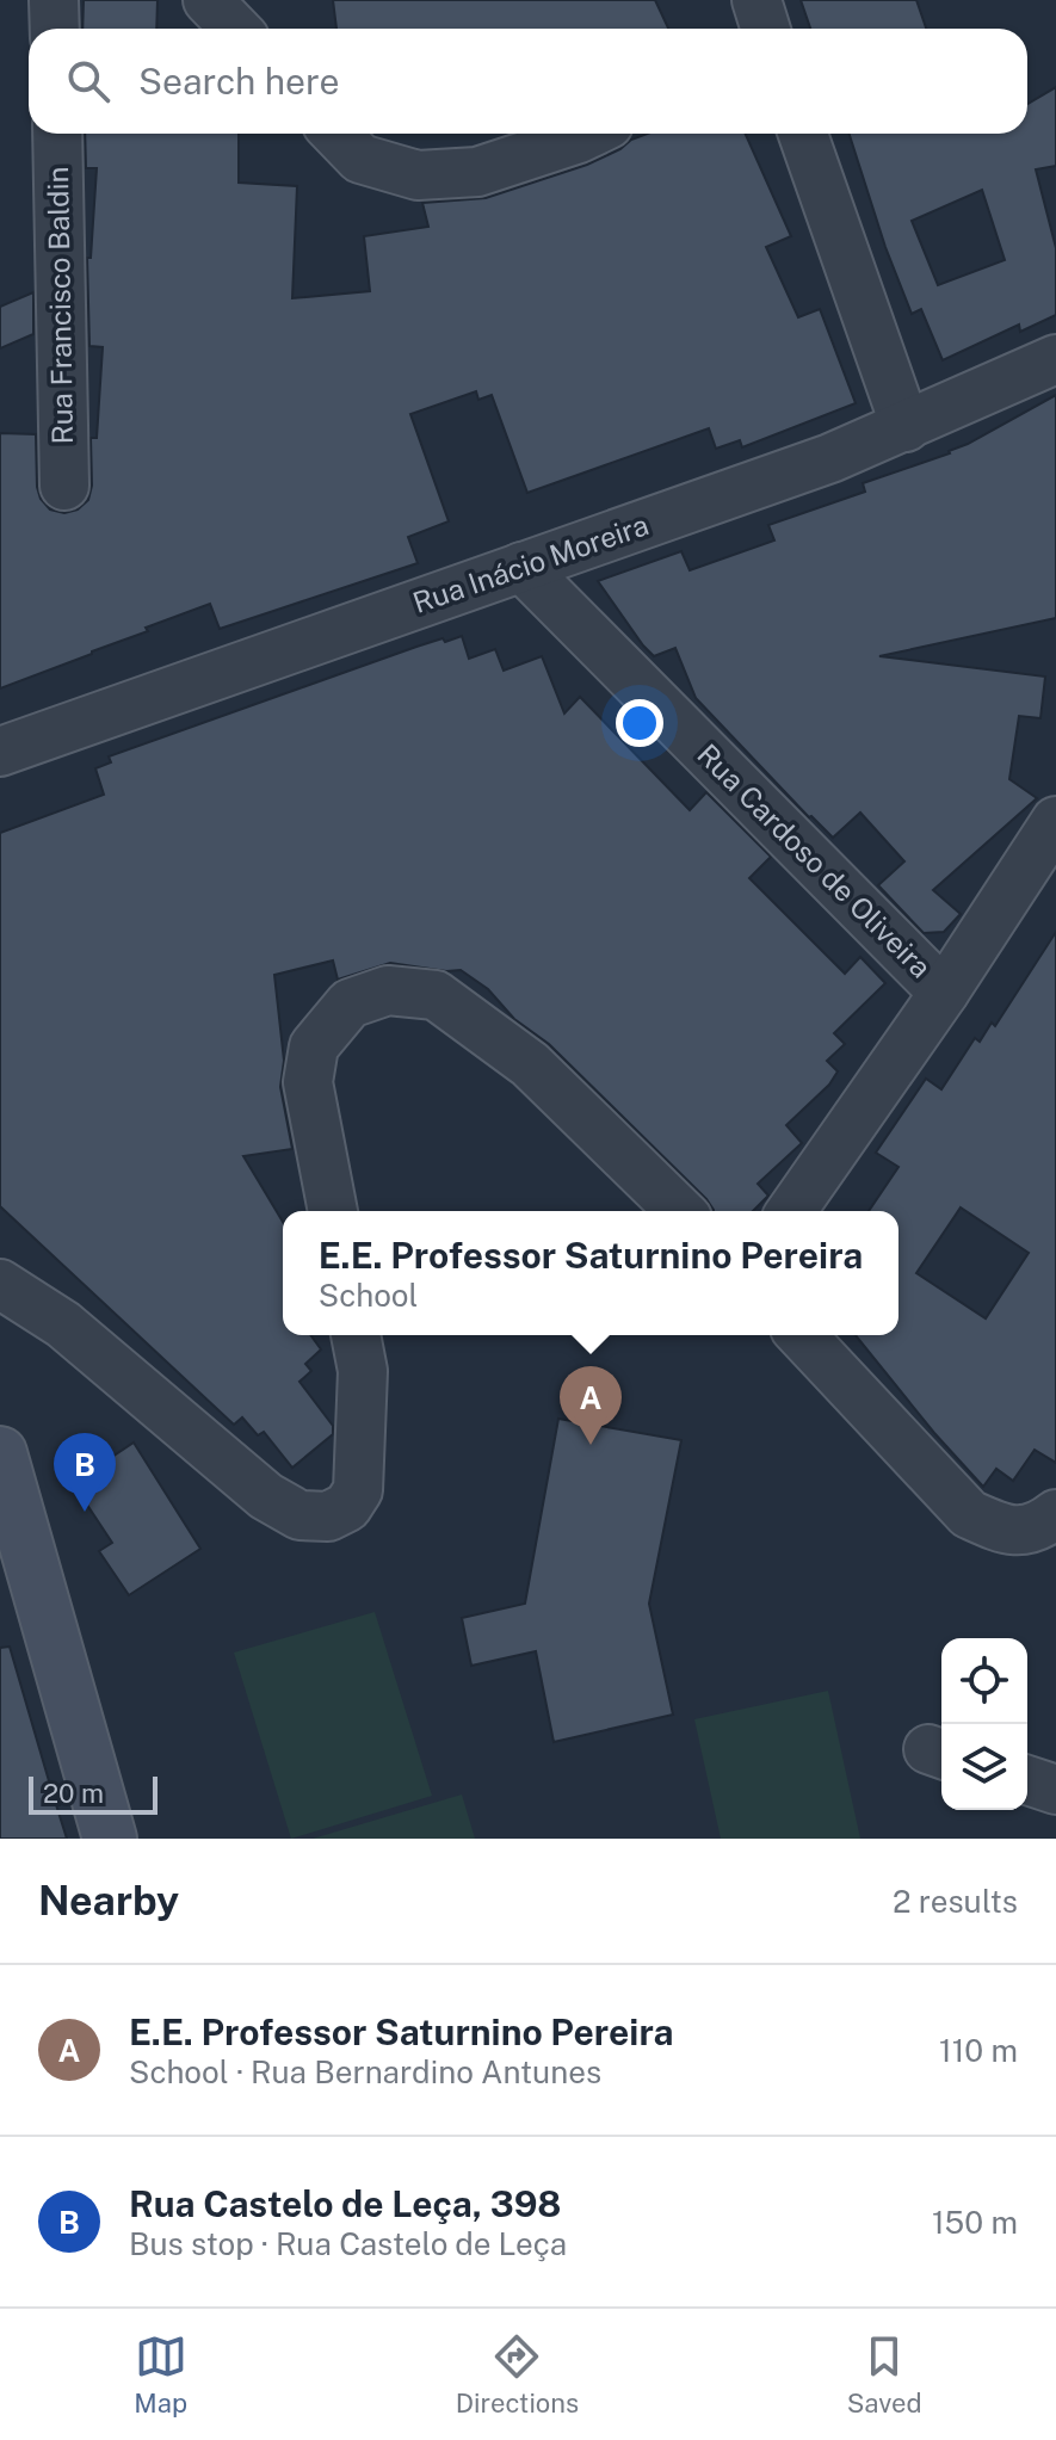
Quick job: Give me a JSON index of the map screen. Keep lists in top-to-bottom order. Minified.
{"streets":{"street":["Rua Francisco Baldin","Rua Inácio Moreira","Rua Cardoso de Oliveira"]},"crossings":[["Rua Inácio Moreira","Rua Cardoso de Oliveira"]],"scale_bar":"20 m","page":{"search":"Search here","popup":["E.E. Professor Saturnino Pereira","School"],"pins":["A","B"],"scale":"20 m","heading":["Nearby","2 results"],"list":[{"mark":"A","name":"E.E. Professor Saturnino Pereira","note":"School · Rua Bernardino Antunes","value":"110 m"},{"mark":"B","name":"Rua Castelo de Leça, 398","note":"Bus stop · Rua Castelo de Leça","value":"150 m"}],"nav":["Map","Directions","Saved"]}}
